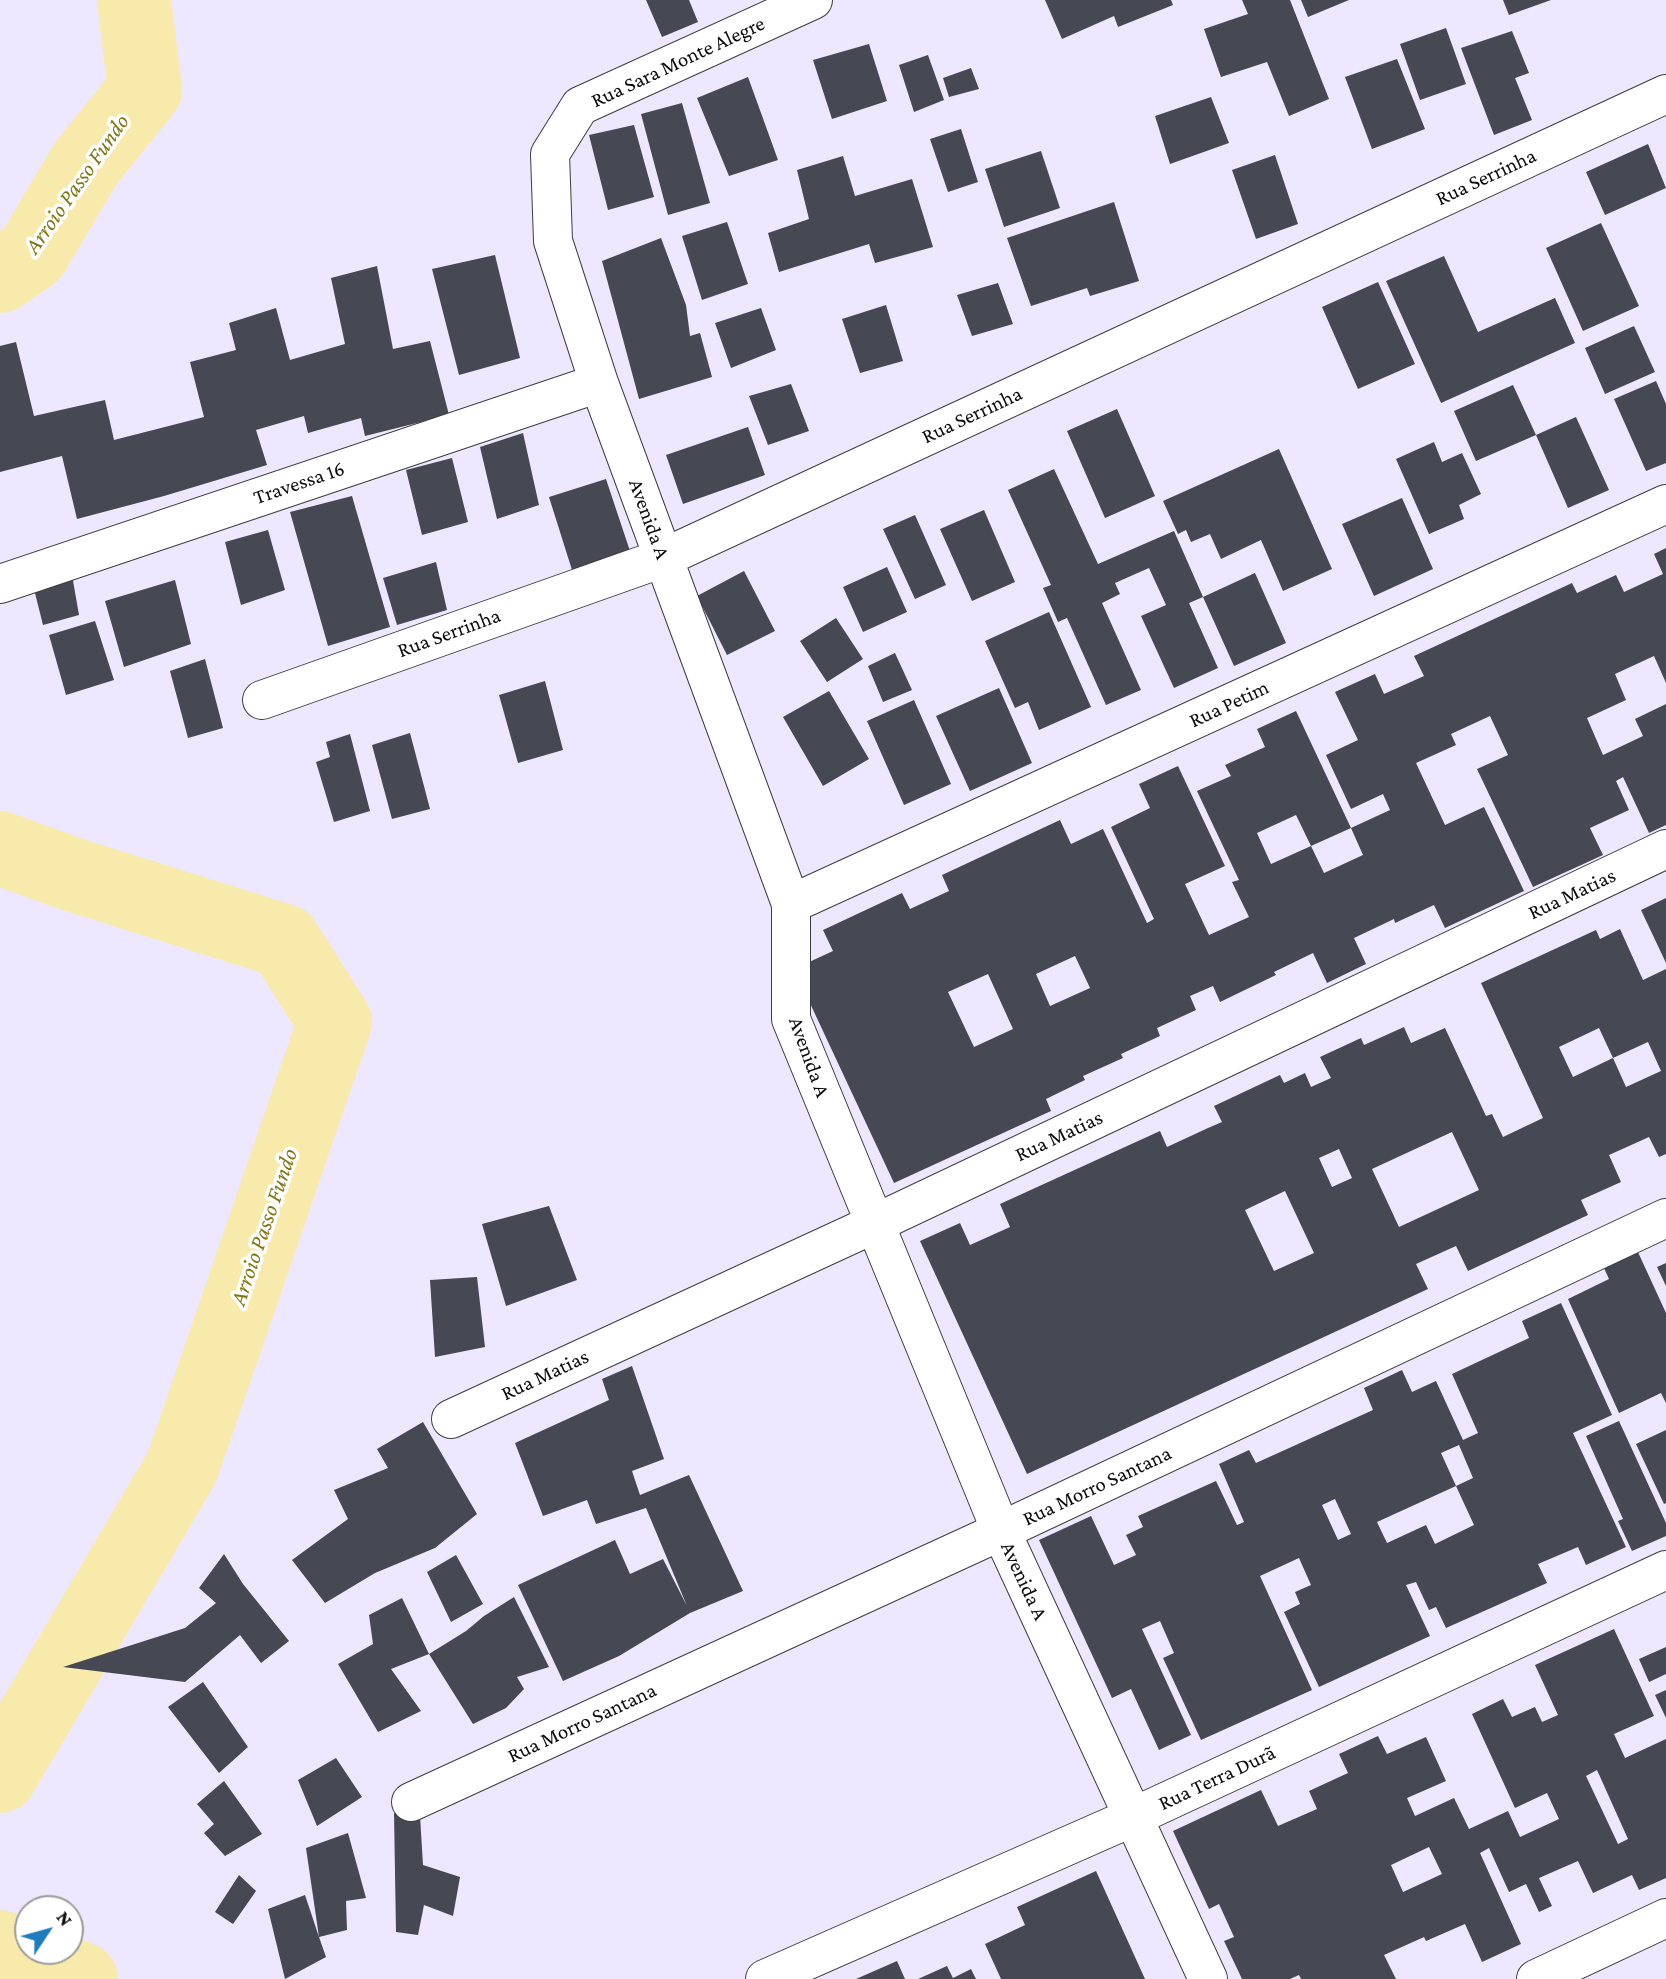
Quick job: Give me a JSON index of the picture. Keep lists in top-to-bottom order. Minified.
{"streets":{"street":["Rua Sara Monte Alegre","Rua Serrinha","Travessa 16","Avenida A","Rua Petim","Rua Matias","Rua Morro Santana","Rua Terra Durã"]},"crossings":[["Rua Sara Monte Alegre","Avenida A"],["Rua Serrinha","Avenida A"],["Travessa 16","Avenida A"],["Avenida A","Rua Petim"],["Avenida A","Rua Matias"],["Avenida A","Rua Morro Santana"],["Avenida A","Rua Terra Durã"]],"water":["Arroio Passo Fundo"],"north":"top right"}
